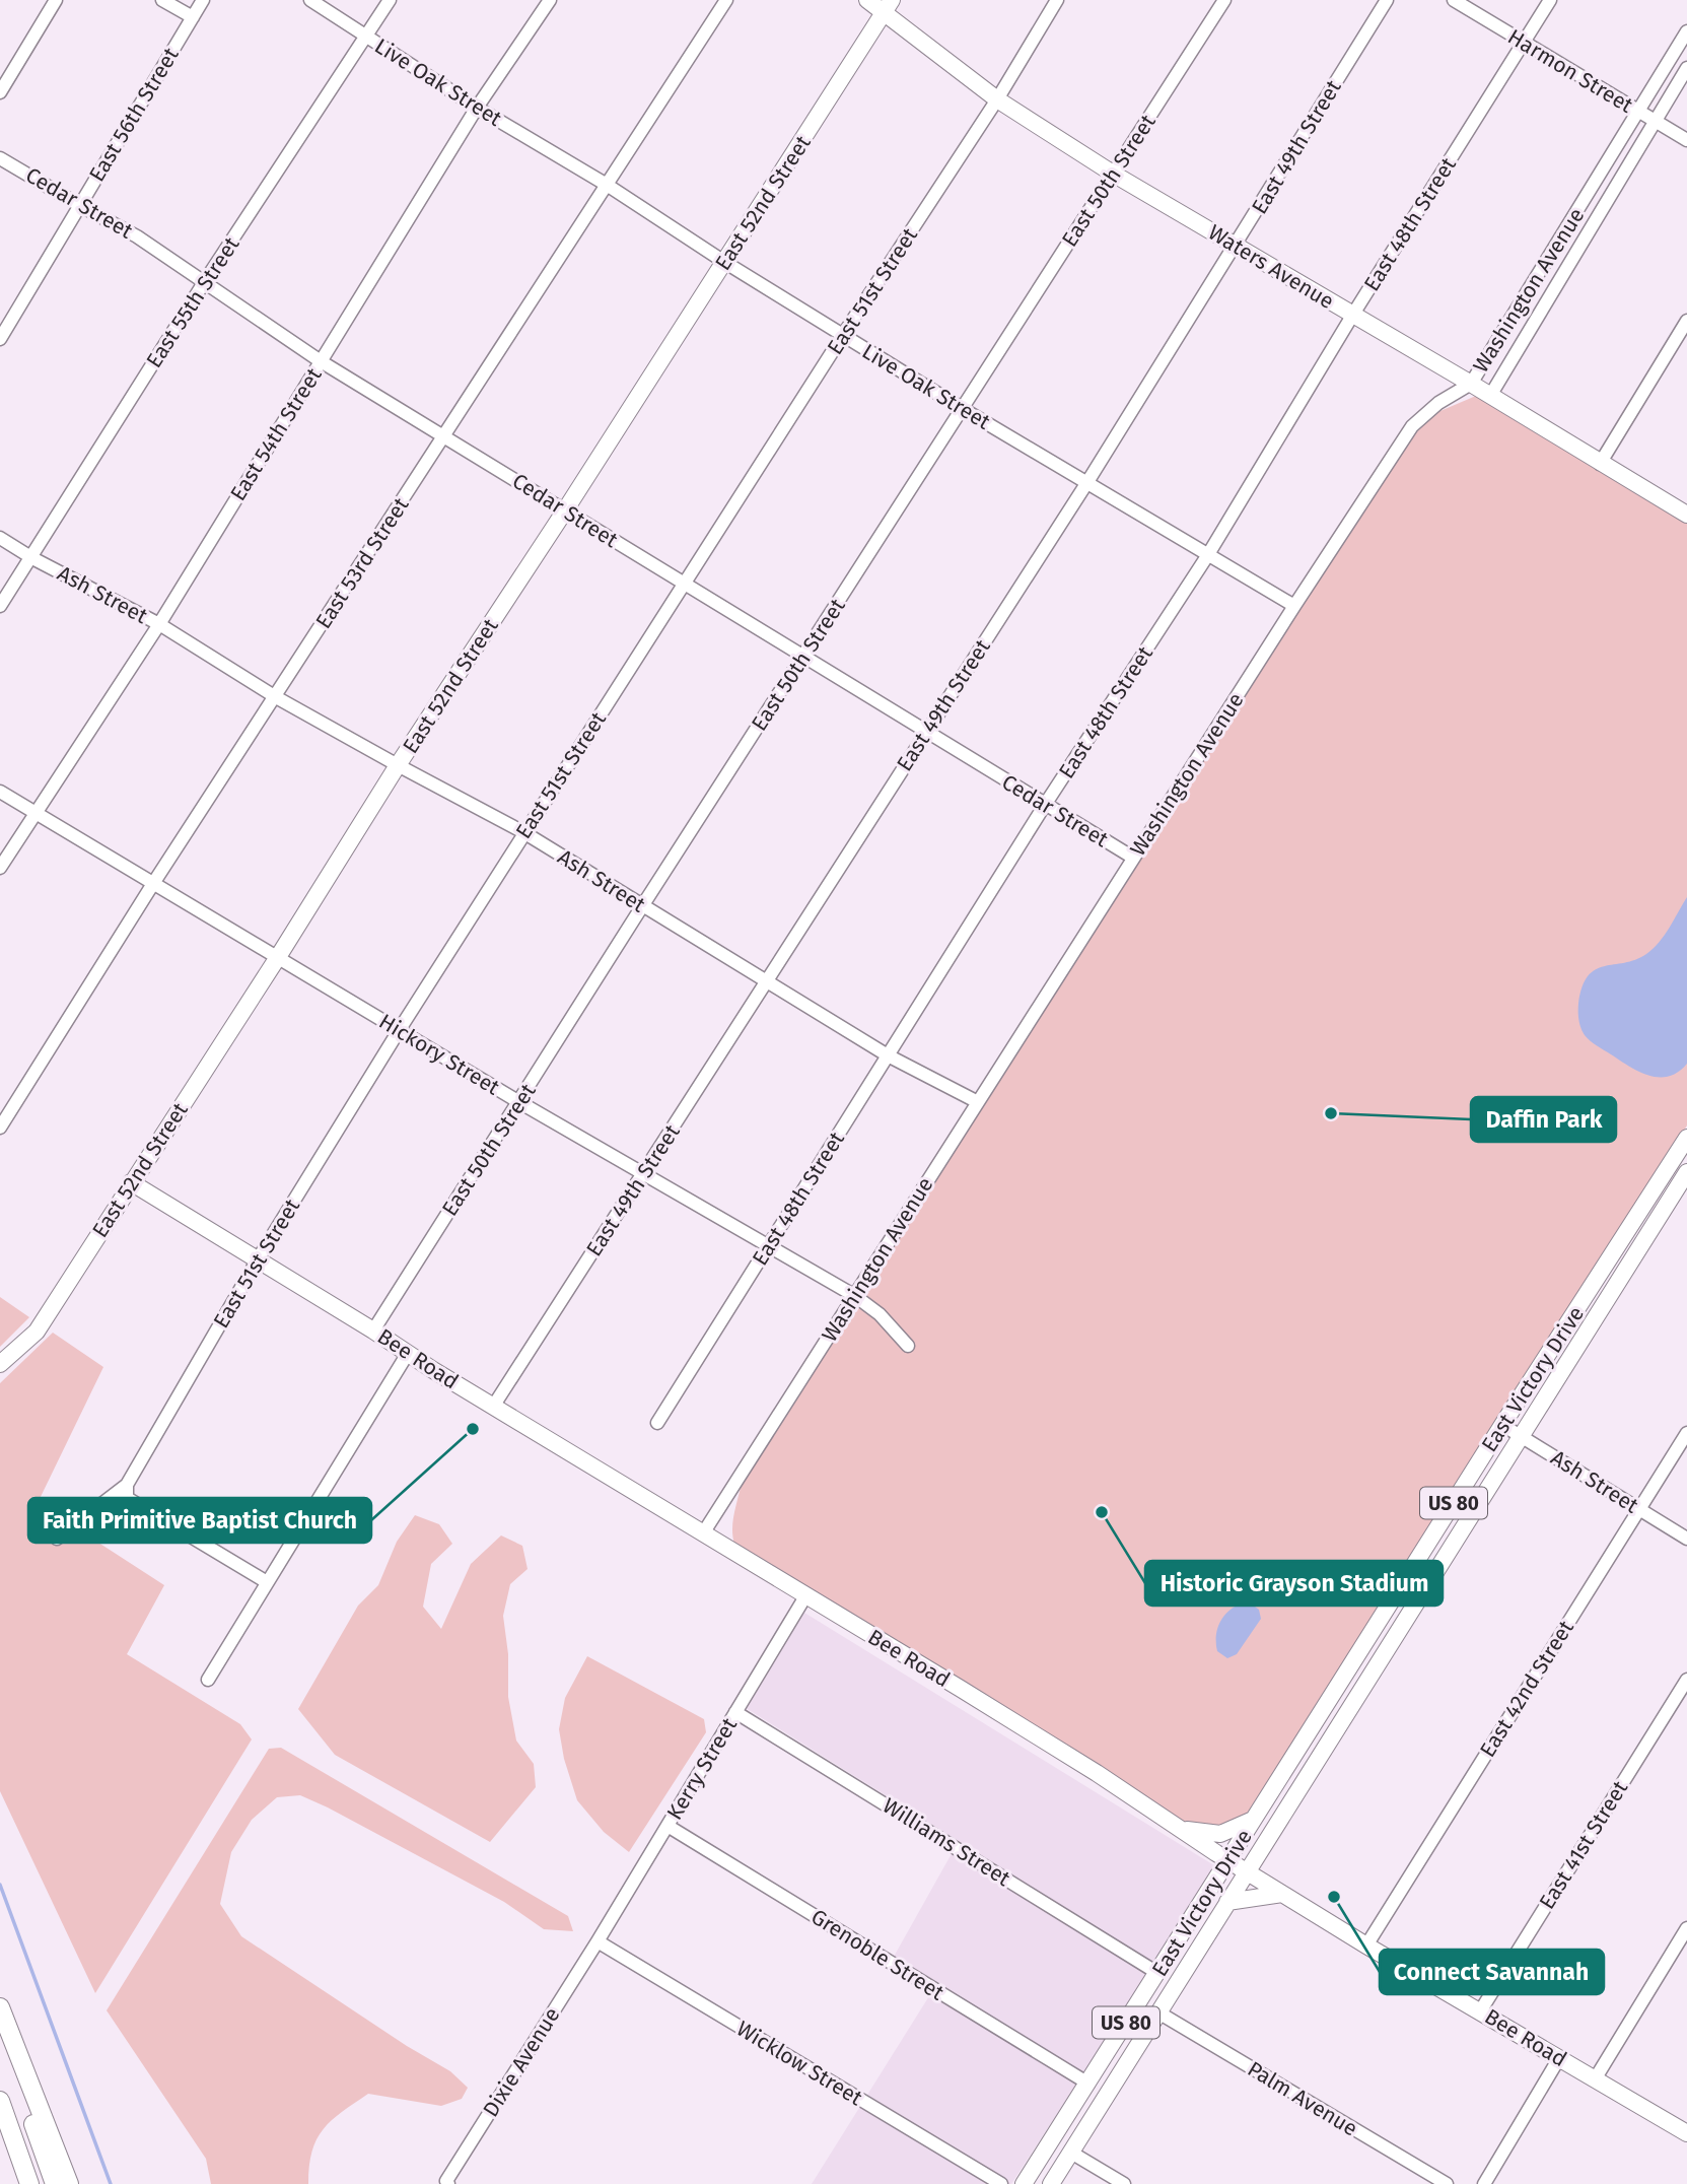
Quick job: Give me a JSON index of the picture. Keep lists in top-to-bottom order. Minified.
{"streets":{"main road":["East 52nd Street","Waters Avenue","Bee Road","East Victory Drive","US 80"],"street":["Harmon Street","Live Oak Street","East 56th Street","East 49th Street","East 50th Street","Cedar Street","East 48th Street","Washington Avenue","East 51st Street","East 55th Street","East 54th Street","East 53rd Street","Ash Street","Hickory Street","East 42nd Street","Kerry Street","Williams Street","East 41st Street","Grenoble Street","Dixie Avenue","Wicklow Street","Palm Avenue"]},"crossings":[["Harmon Street","East 48th Street"],["Harmon Street","Washington Avenue"],["Live Oak Street","East 49th Street"],["Live Oak Street","East 50th Street"],["Live Oak Street","East 52nd Street"],["Live Oak Street","East 48th Street"],["Live Oak Street","Washington Avenue"],["Live Oak Street","East 51st Street"],["Live Oak Street","East 55th Street"],["Live Oak Street","East 54th Street"],["Live Oak Street","East 53rd Street"],["East 56th Street","Cedar Street"],["East 49th Street","Cedar Street"],["East 49th Street","Waters Avenue"],["East 49th Street","Ash Street"],["East 49th Street","Hickory Street"],["East 49th Street","Bee Road"],["East 50th Street","Cedar Street"],["East 50th Street","Waters Avenue"],["East 50th Street","Ash Street"],["East 50th Street","Hickory Street"],["East 50th Street","Bee Road"],["Cedar Street","East 52nd Street"],["Cedar Street","East 48th Street"],["Cedar Street","Washington Avenue"],["Cedar Street","East 51st Street"],["Cedar Street","East 55th Street"],["Cedar Street","East 54th Street"],["Cedar Street","East 53rd Street"],["East 52nd Street","Waters Avenue"],["East 52nd Street","Ash Street"],["East 52nd Street","Hickory Street"],["East 52nd Street","Bee Road"],["East 48th Street","Waters Avenue"],["East 48th Street","Ash Street"],["East 48th Street","Hickory Street"],["Waters Avenue","Washington Avenue"],["Waters Avenue","East 51st Street"],["Washington Avenue","Ash Street"],["Washington Avenue","Hickory Street"],["Washington Avenue","Bee Road"],["East 51st Street","Ash Street"],["East 51st Street","Hickory Street"],["East 51st Street","Bee Road"],["East 55th Street","Ash Street"],["East 54th Street","Ash Street"],["East 54th Street","Hickory Street"],["East 53rd Street","Ash Street"],["East 53rd Street","Hickory Street"],["Ash Street","East Victory Drive"],["Ash Street","East 42nd Street"],["Bee Road","East Victory Drive"],["Bee Road","East 42nd Street"],["Bee Road","Kerry Street"],["Bee Road","East 41st Street"],["East Victory Drive","Williams Street"],["East Victory Drive","Grenoble Street"],["East Victory Drive","Palm Avenue"],["Kerry Street","Williams Street"],["Kerry Street","Grenoble Street"],["Kerry Street","Dixie Avenue"],["Kerry Street","Wicklow Street"],["Dixie Avenue","Wicklow Street"]],"places":["Daffin Park","Faith Primitive Baptist Church","Historic Grayson Stadium","Connect Savannah"]}
